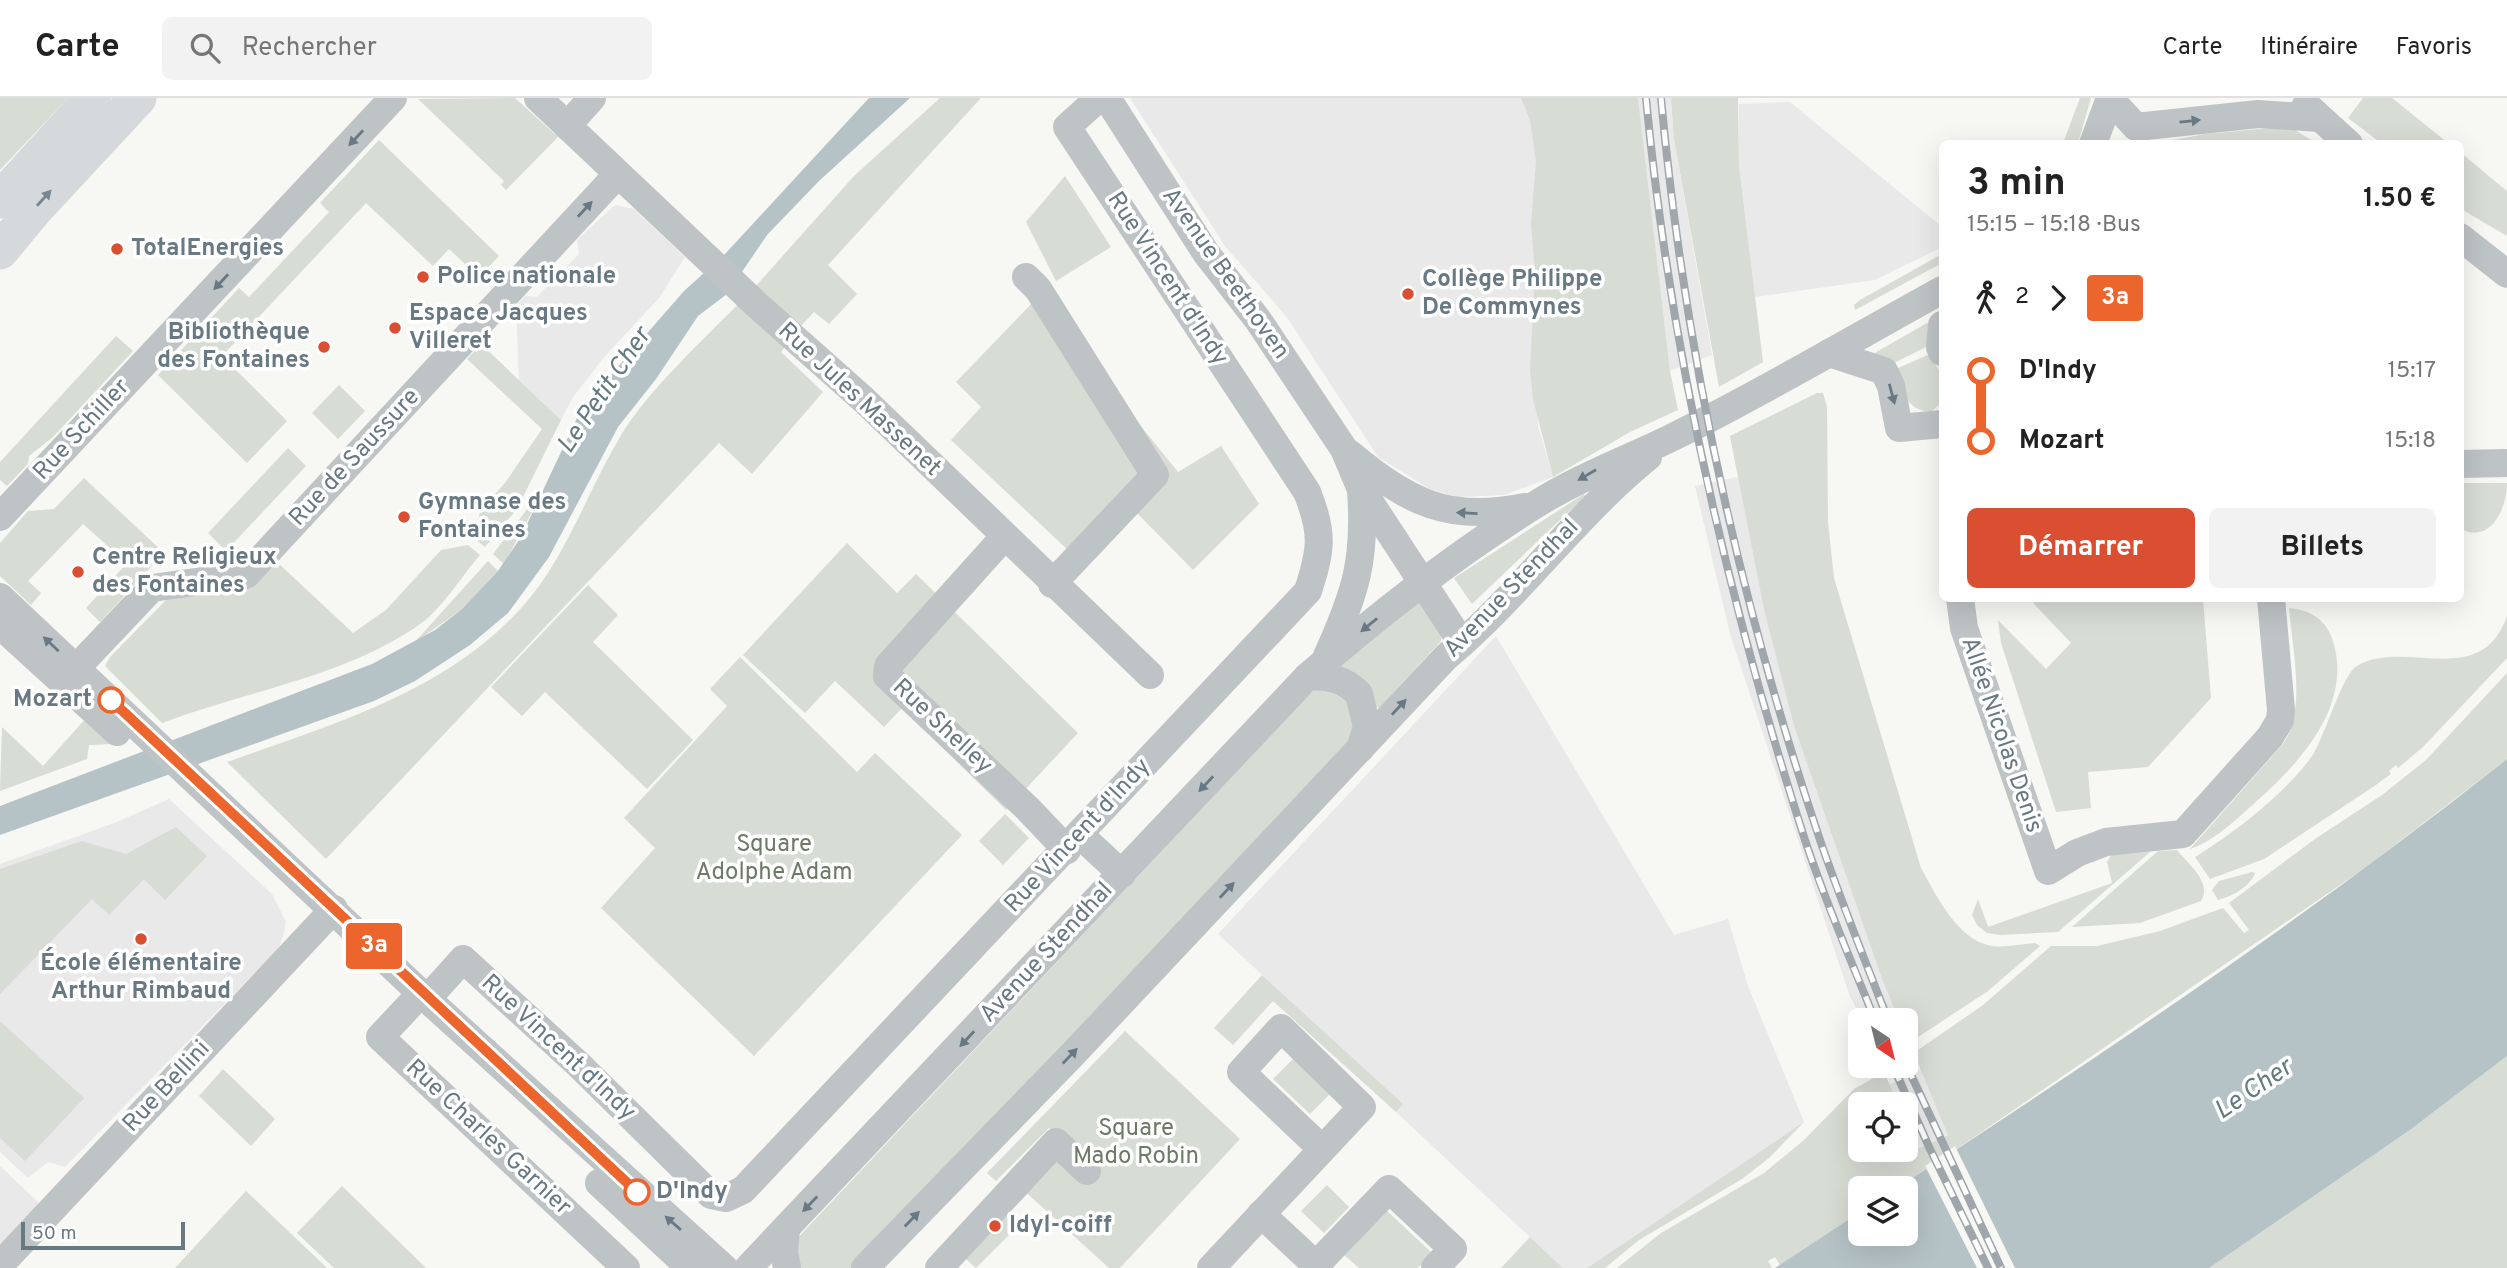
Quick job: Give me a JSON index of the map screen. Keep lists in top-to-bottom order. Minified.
{"streets":{"street":["Avenue Beethoven","Rue Vincent d'Indy","Rue Jules Massenet","Rue Schiller","Rue de Saussure","Avenue Stendhal","Rue Shelley","Allée Nicolas Denis","Rue Bellini","Rue Charles Garnier"]},"crossings":[["Avenue Beethoven","Avenue Stendhal"],["Rue Vincent d'Indy","Rue Shelley"],["Rue Vincent d'Indy","Rue Charles Garnier"],["Rue Jules Massenet","Rue de Saussure"],["Rue Jules Massenet","Rue Shelley"]],"one_way":["Rue Schiller","Rue de Saussure"],"water":["Le Petit Cher","Le Cher"],"parks":["Square Adolphe Adam","Square Mado Robin"],"places":["TotalEnergies","Police nationale","Collège Philippe De Commynes","Espace Jacques Villeret","Bibliothèque des Fontaines","Gymnase des Fontaines","Centre Religieux des Fontaines","Mozart","École élémentaire Arthur Rimbaud","D'Indy","Idyl-coiff"],"lines":["bus line 3a"],"scale_bar":"50 m","north":"bottom right","page":{"header":"Carte","search":"Rechercher","nav":["Carte","Itinéraire","Favoris"],"on_map":"3a","heading":["3 min","15:15 – 15:18 · Bus","1.50 €"],"legs":["2","3a"],"list":[{"name":"D'Indy","value":"15:17"},{"name":"Mozart","value":"15:18"}],"buttons":["Démarrer","Billets"],"scale":"50 m"}}
